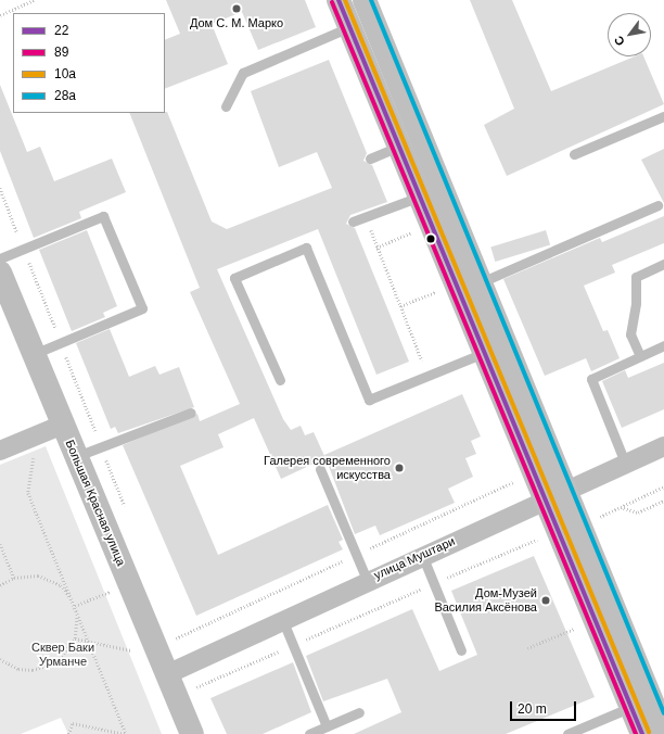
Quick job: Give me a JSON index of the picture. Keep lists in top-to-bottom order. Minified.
{"streets":{"street":["Большая Красная улица","улица Муштари"]},"crossings":[["Большая Красная улица","улица Муштари"]],"parks":["Сквер Баки Урманче"],"places":["Дом С. М. Марко","Галерея современного искусства","Дом-Музей Василия Аксёнова"],"lines":["transit line 22","transit line 10а","transit line 28a","transit line 89"],"legend":["22","89","10а","28a"],"scale_bar":"20 m","north":"bottom left"}
